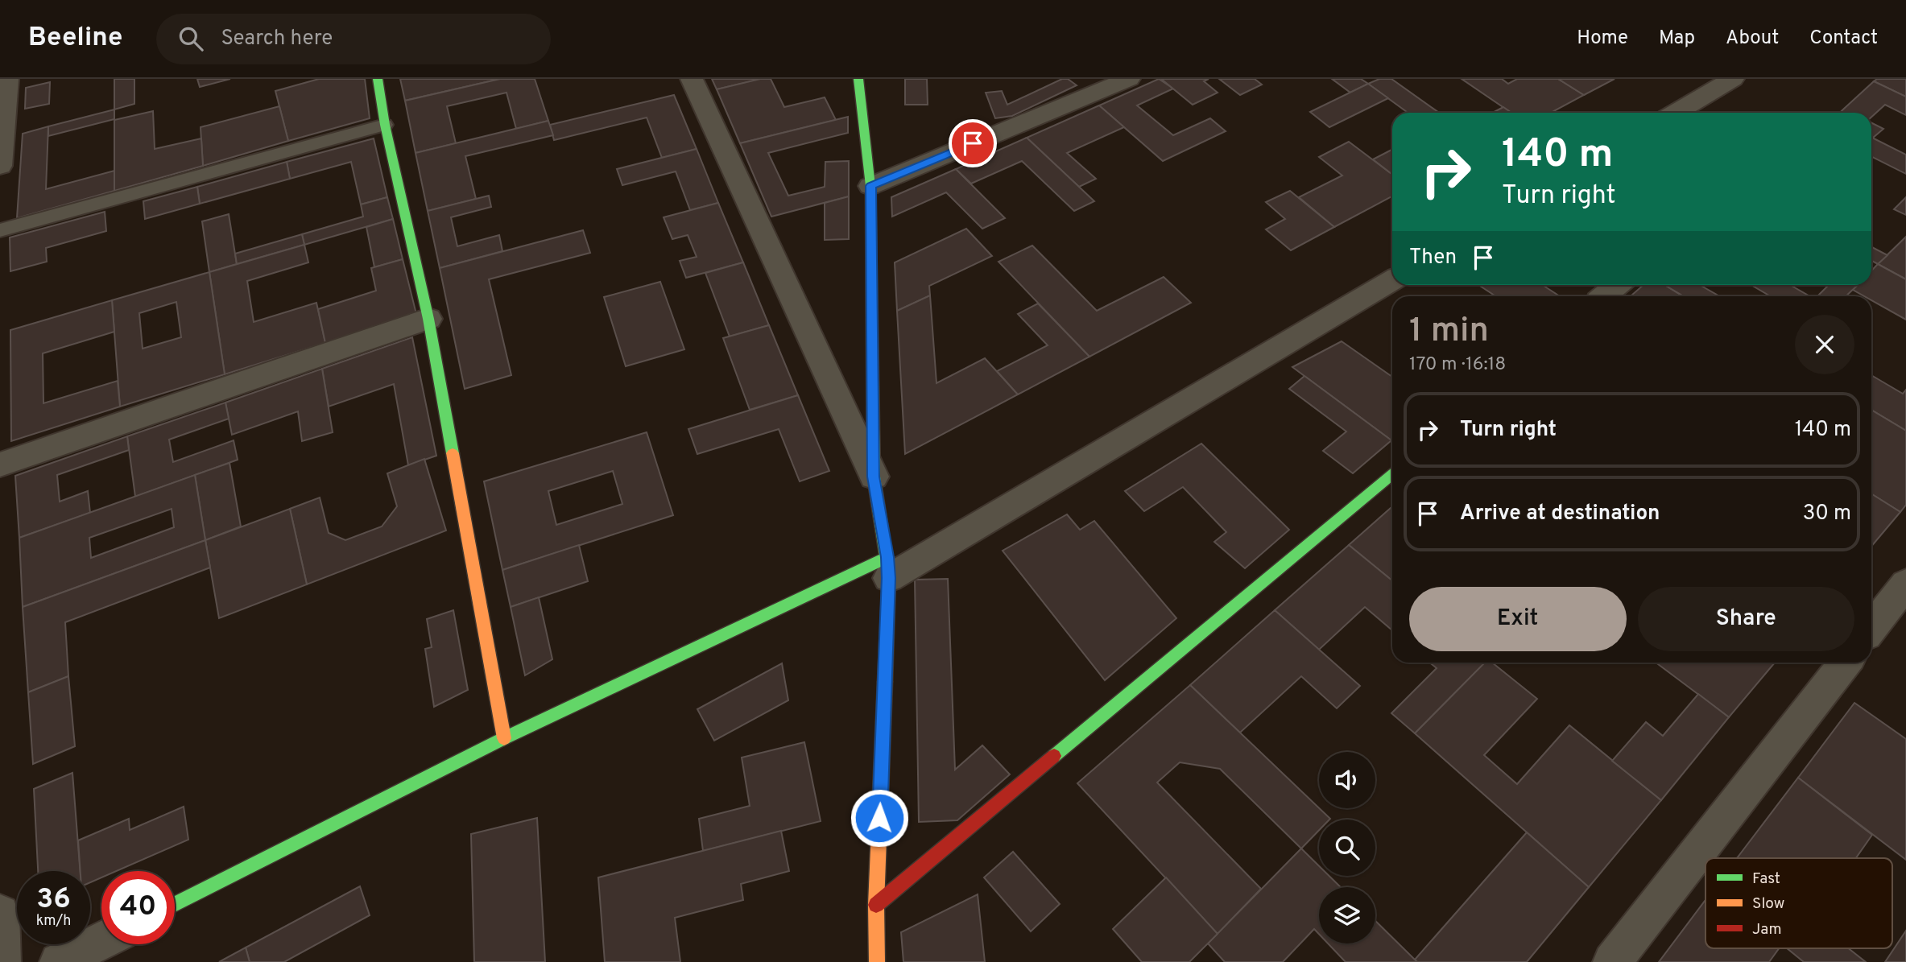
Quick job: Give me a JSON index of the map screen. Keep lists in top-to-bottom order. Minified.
{"legend":["Fast","Slow","Jam"],"page":{"header":"Beeline","search":"Search here","nav":["Home","Map","About","Contact"],"turn":["140 m","Turn right"],"then":"Then","heading":["1 min","170 m · 16:18"],"list":[{"name":"Turn right","value":"140 m"},{"name":"Arrive at destination","value":"30 m"}],"buttons":["Exit","Share"],"speed":"36 km/h","limit":"40"}}
